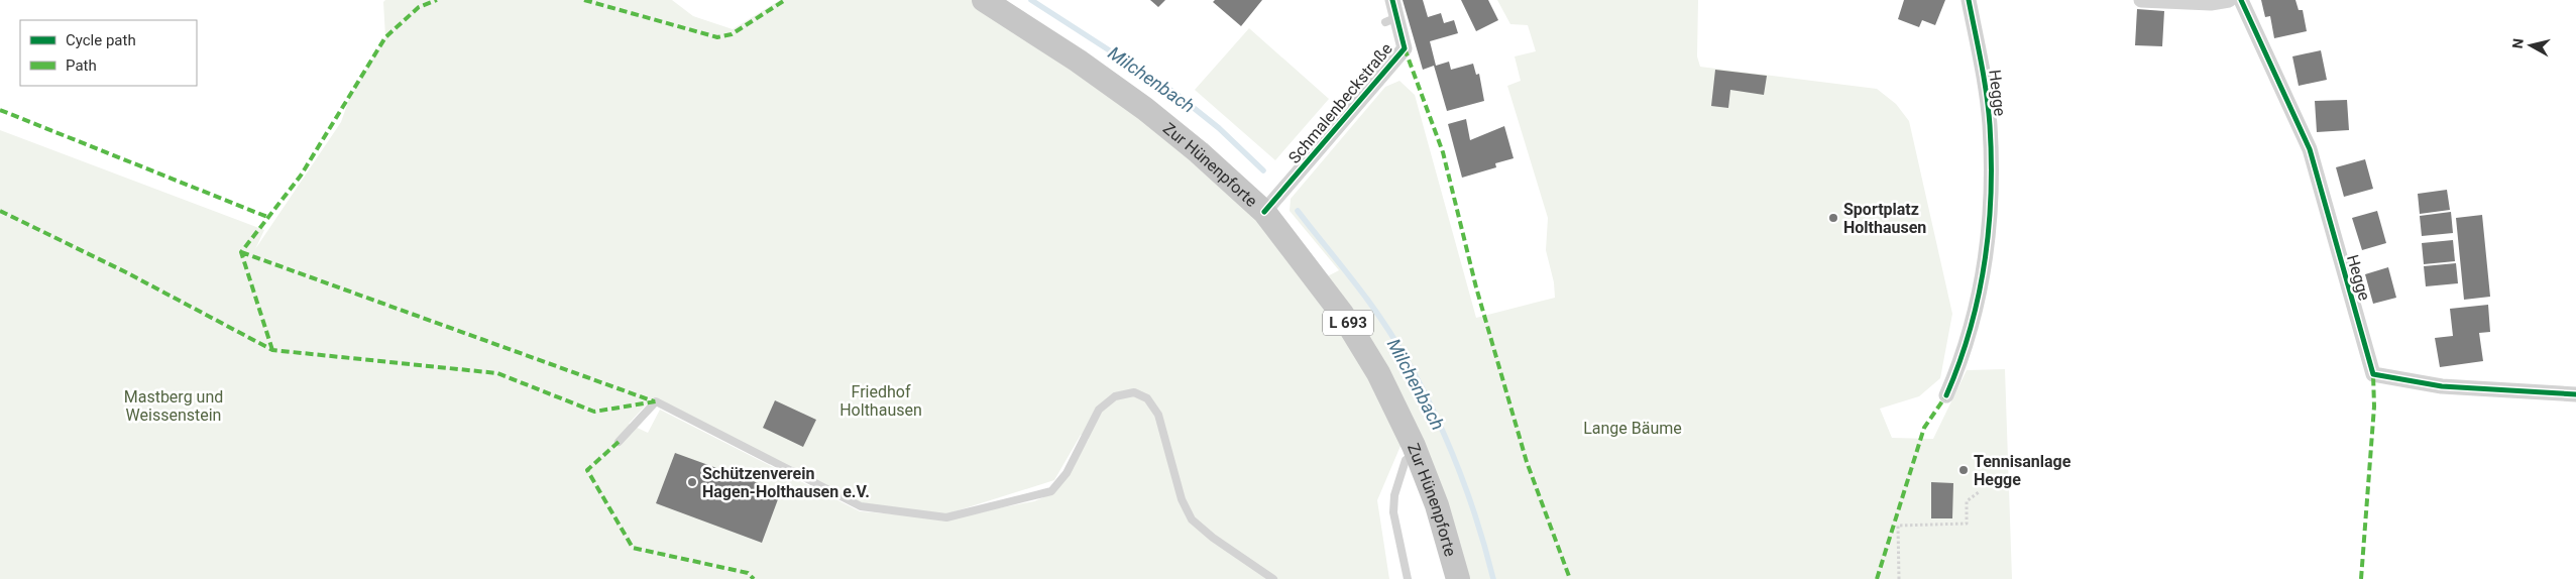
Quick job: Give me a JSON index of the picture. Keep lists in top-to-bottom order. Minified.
{"streets":{"main road":["Zur Hünenpforte","L 693"],"street":["Hegge","Schmalenbeckstraße"]},"crossings":[["Schmalenbeckstraße","Zur Hünenpforte"]],"water":["Milchenbach"],"parks":["Friedhof Holthausen","Mastberg und Weissenstein","Lange Bäume"],"places":["Sportplatz Holthausen","Tennisanlage Hegge","Schützenverein Hagen-Holthausen e.V."],"legend":["Cycle path","Path"],"north":"left"}
